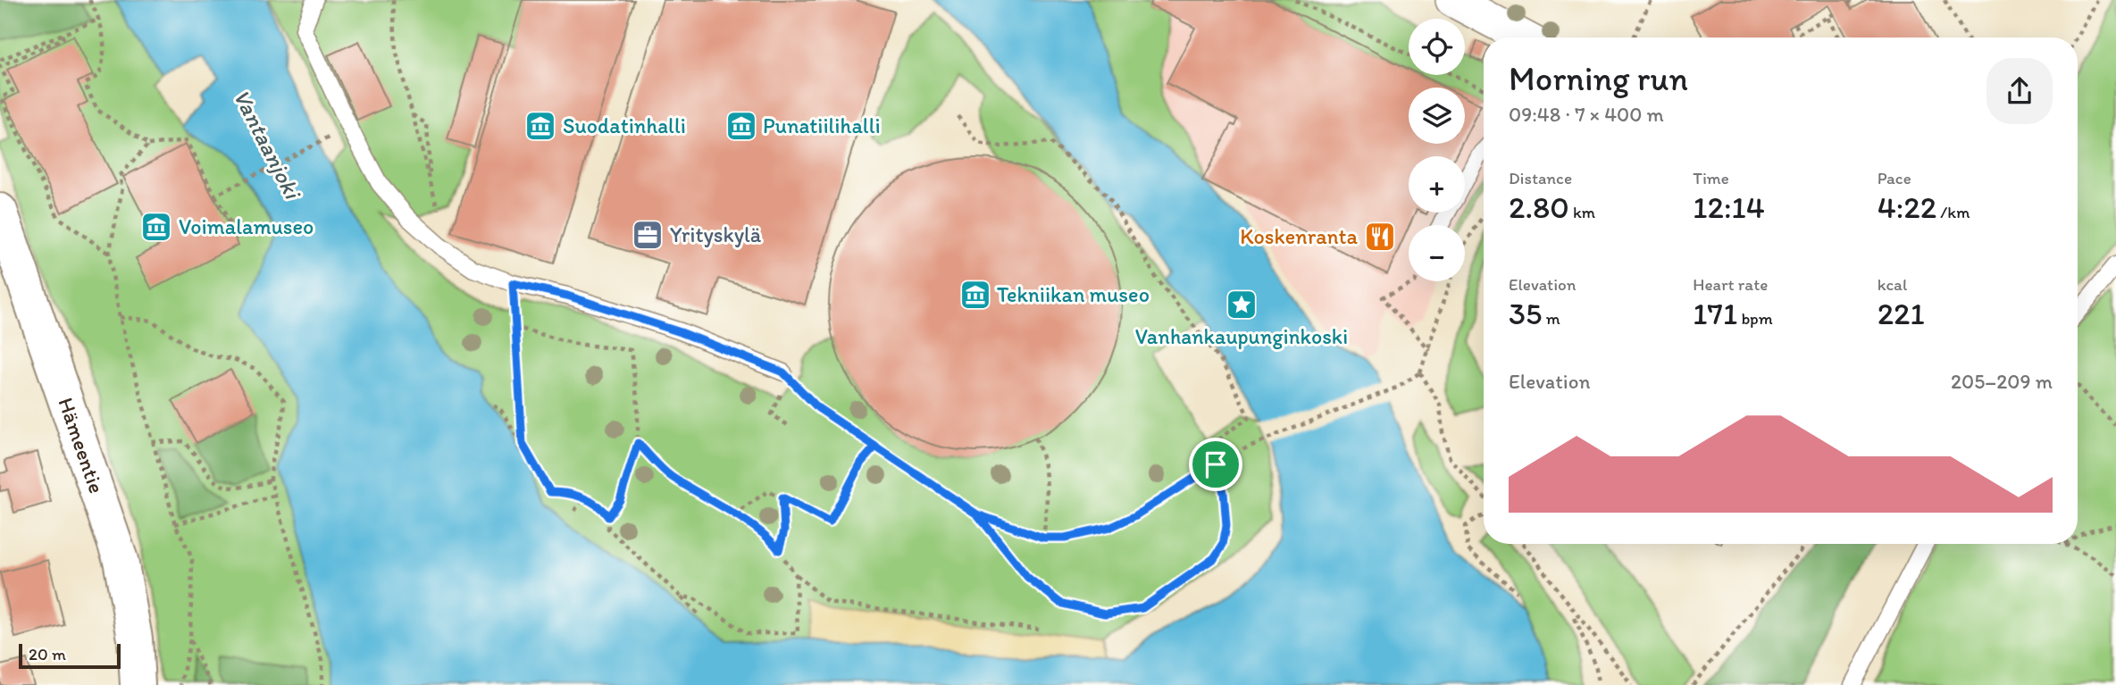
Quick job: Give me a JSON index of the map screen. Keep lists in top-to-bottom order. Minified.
{"streets":{"main road":["Hämeentie"]},"water":["Vantaanjoki"],"places":{"museum":["Suodatinhalli","Punatiilihalli","Voimalamuseo","Tekniikan museo"],"office":["Yrityskylä"],"restaurant":["Koskenranta"],"place":["Vanhankaupunginkoski"]},"scale_bar":"20 m","page":{"map_buttons":["+","−"],"heading":["Morning run","09:48 · 7 × 400 m"],"stats":[["Distance","2.80 km"],["Time","12:14"],["Pace","4:22 /km"],["Elevation","35 m"],["Heart rate","171 bpm"],["kcal","221"]],"chart":["Elevation","205–209 m"],"scale":"20 m"}}
